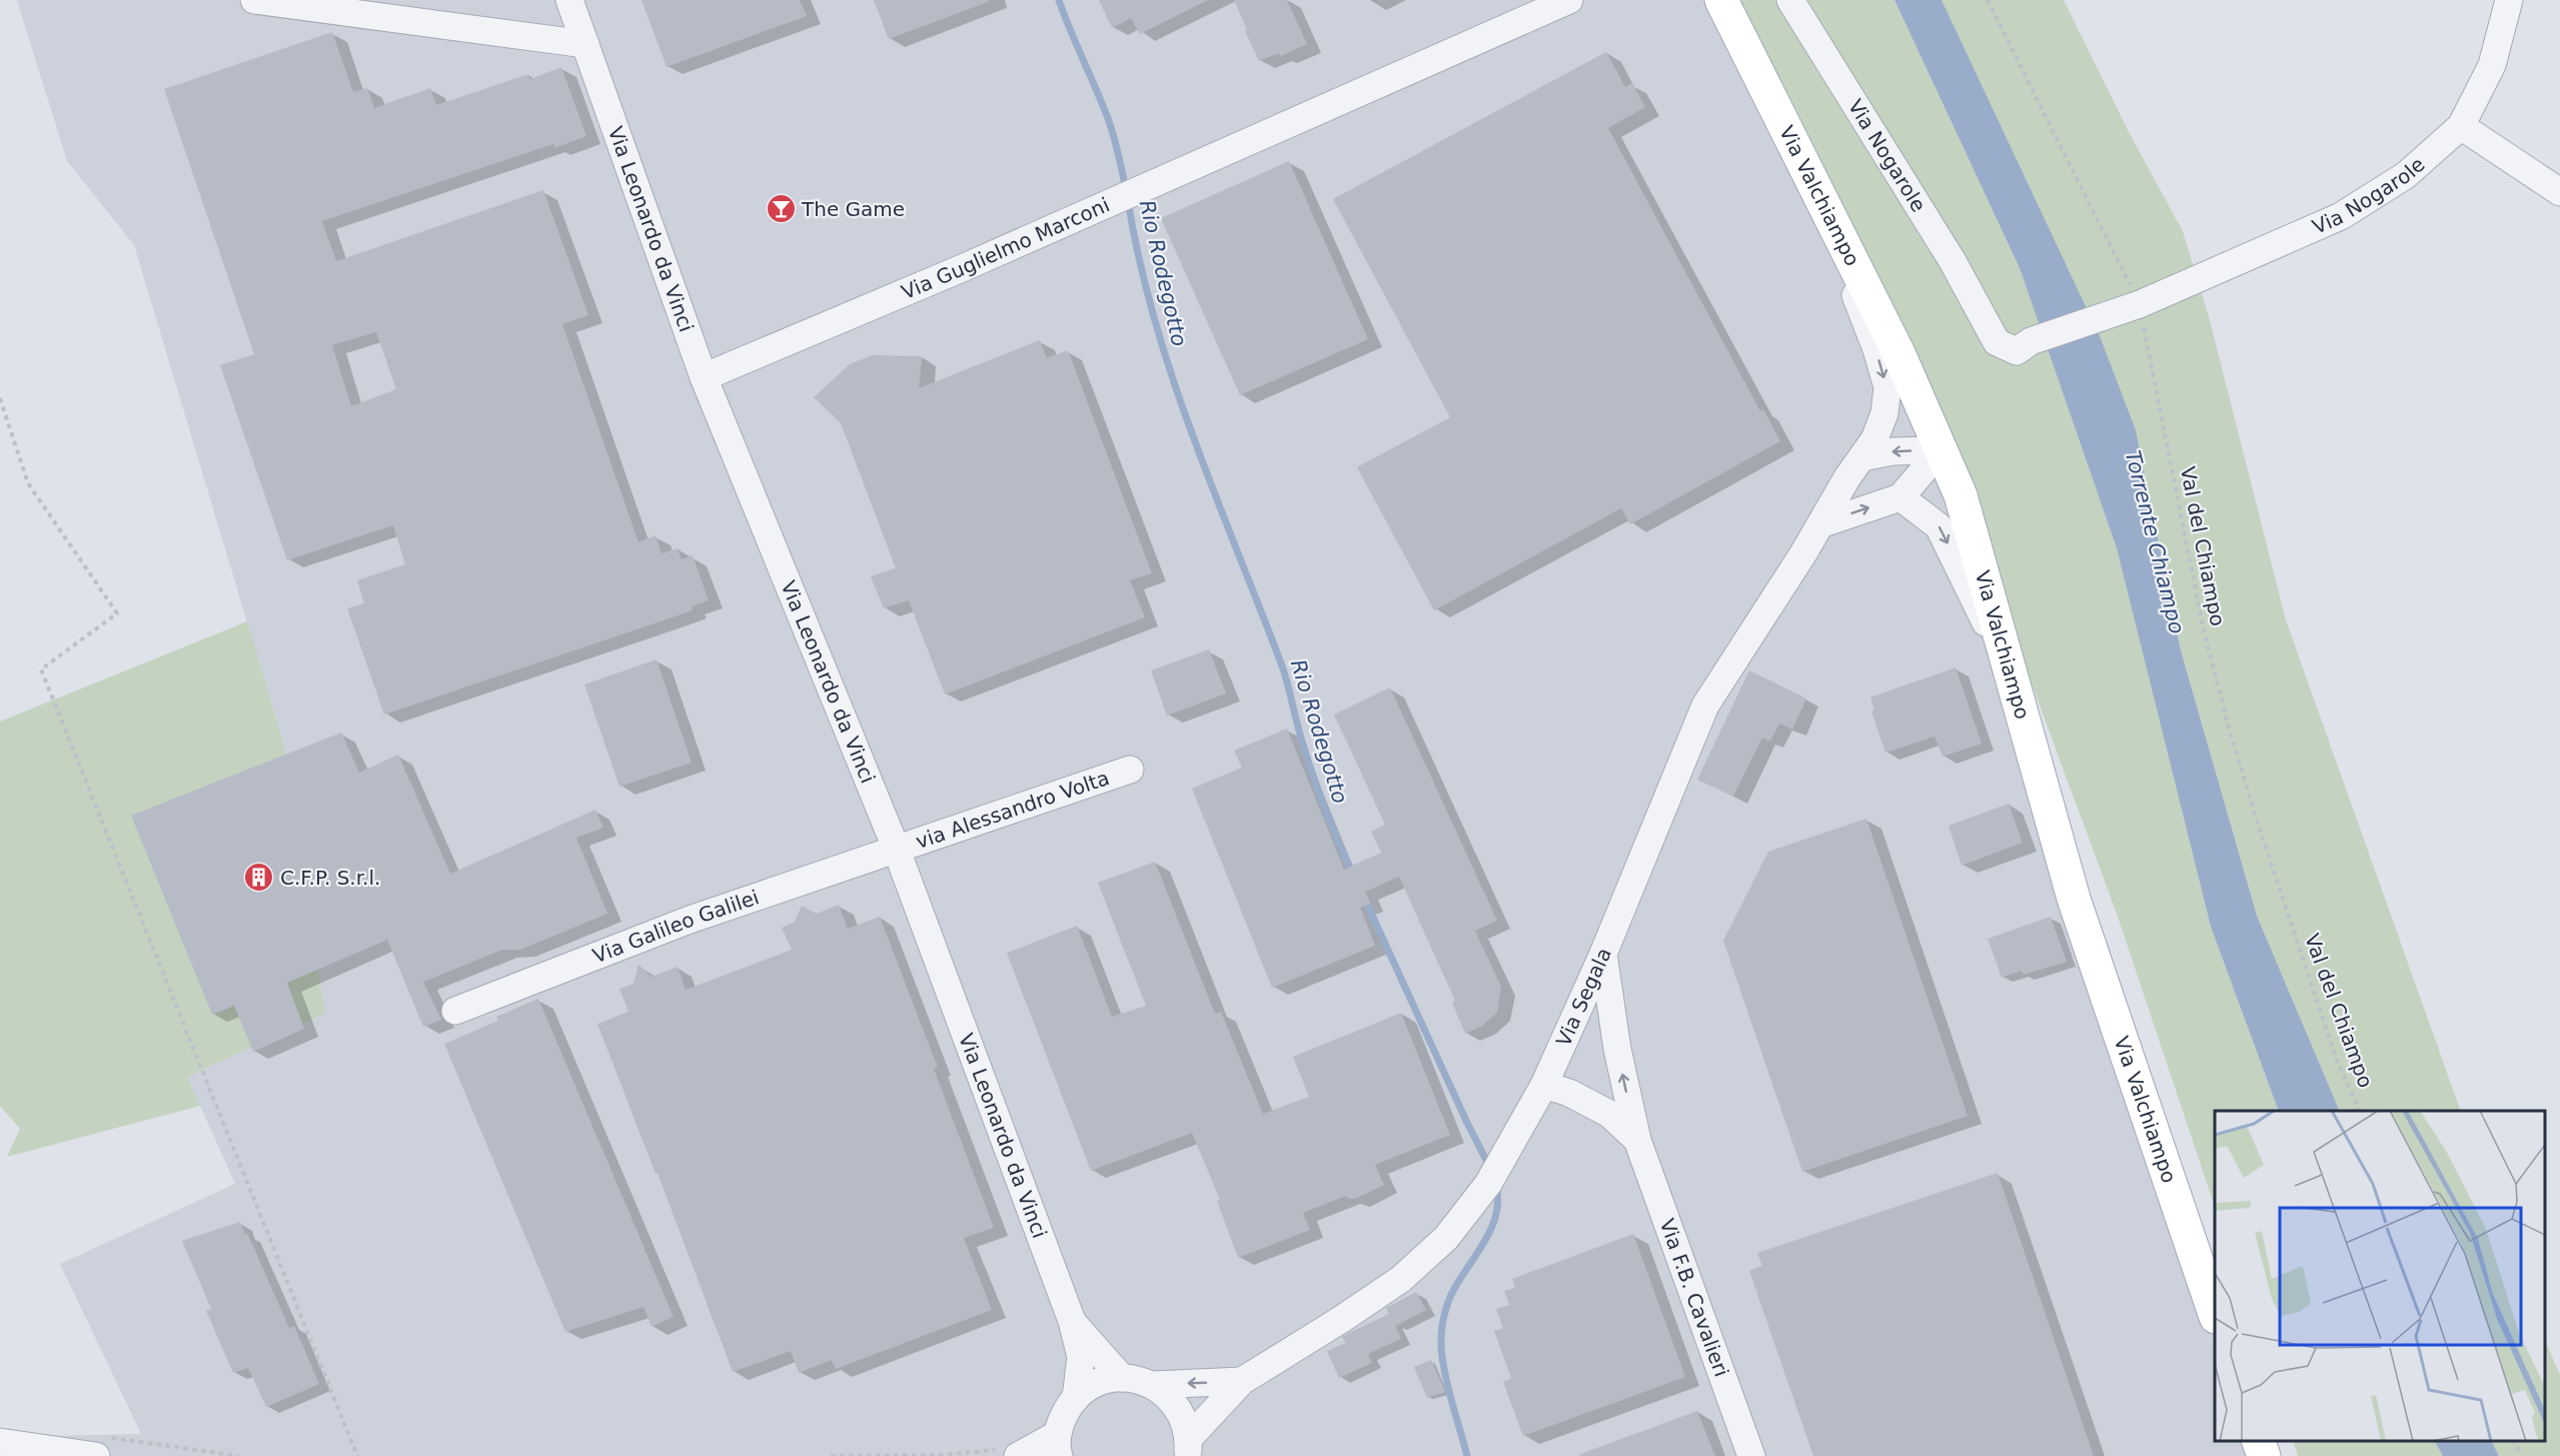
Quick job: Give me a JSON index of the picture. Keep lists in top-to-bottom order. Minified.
{"streets":{"main road":["Via Valchiampo"],"street":["Via Nogarole","Via Leonardo da Vinci","Via Guglielmo Marconi","via Alessandro Volta","Via Galileo Galilei","Via Segala","Via F.B. Cavalieri"],"path":["Val del Chiampo"]},"crossings":[["Via Nogarole","Val del Chiampo"],["Via Valchiampo","Via Segala"],["Via Leonardo da Vinci","Via Guglielmo Marconi"],["Via Leonardo da Vinci","via Alessandro Volta"],["Via Leonardo da Vinci","Via Galileo Galilei"],["Via Leonardo da Vinci","Via Segala"],["via Alessandro Volta","Via Galileo Galilei"],["Via Segala","Via F.B. Cavalieri"]],"water":["Rio Rodegotto","Torrente Chiampo"],"places":{"bar":["The Game"],"building":["C.F.P. S.r.l."]}}
